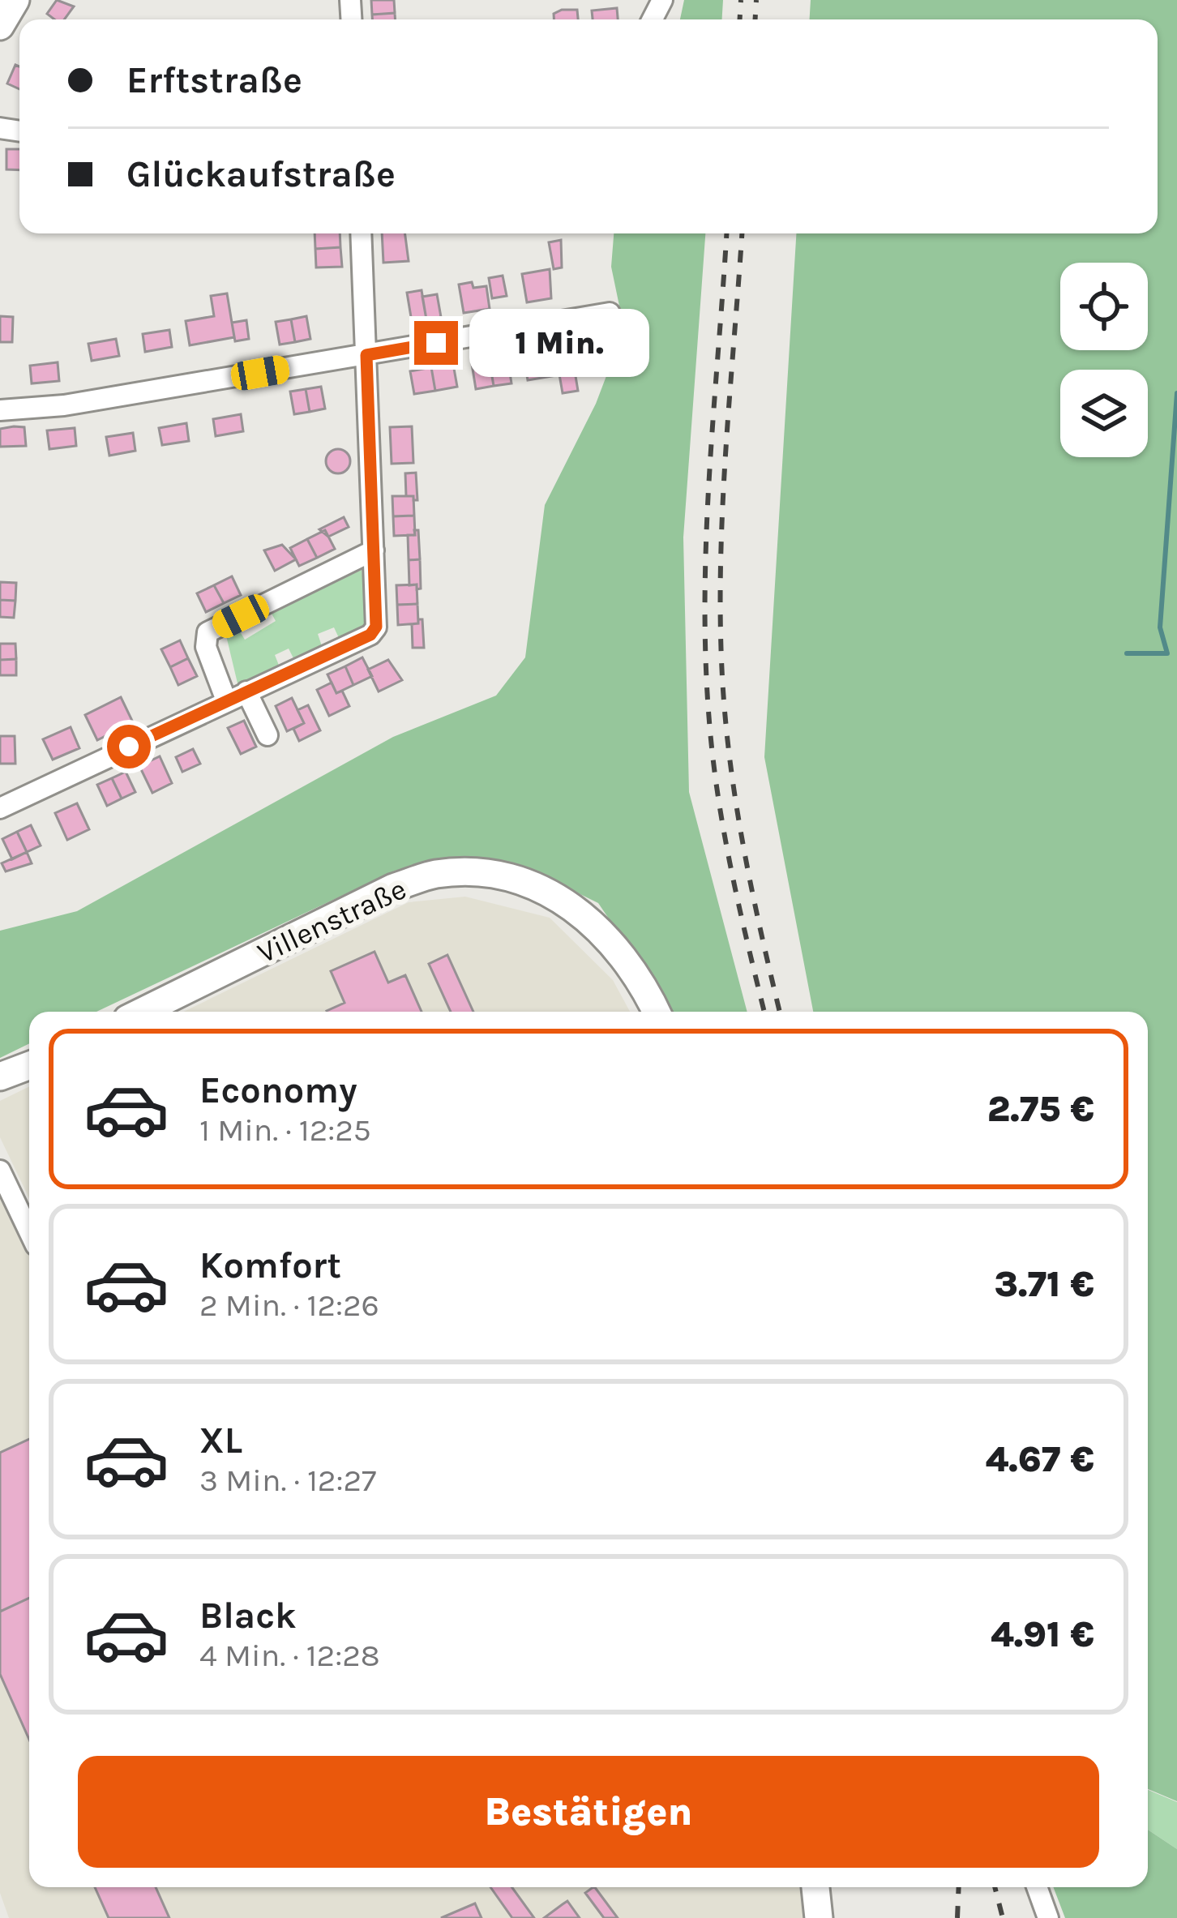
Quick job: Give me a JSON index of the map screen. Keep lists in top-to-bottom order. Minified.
{"streets":{"street":["Villenstraße"]},"page":{"banner":["Erftstraße","Glückaufstraße"],"bubble":"1 Min.","list":[{"name":"Economy","note":"1 Min. · 12:25","value":"2.75 €"},{"name":"Komfort","note":"2 Min. · 12:26","value":"3.71 €"},{"name":"XL","note":"3 Min. · 12:27","value":"4.67 €"},{"name":"Black","note":"4 Min. · 12:28","value":"4.91 €"}],"buttons":"Bestätigen"}}
